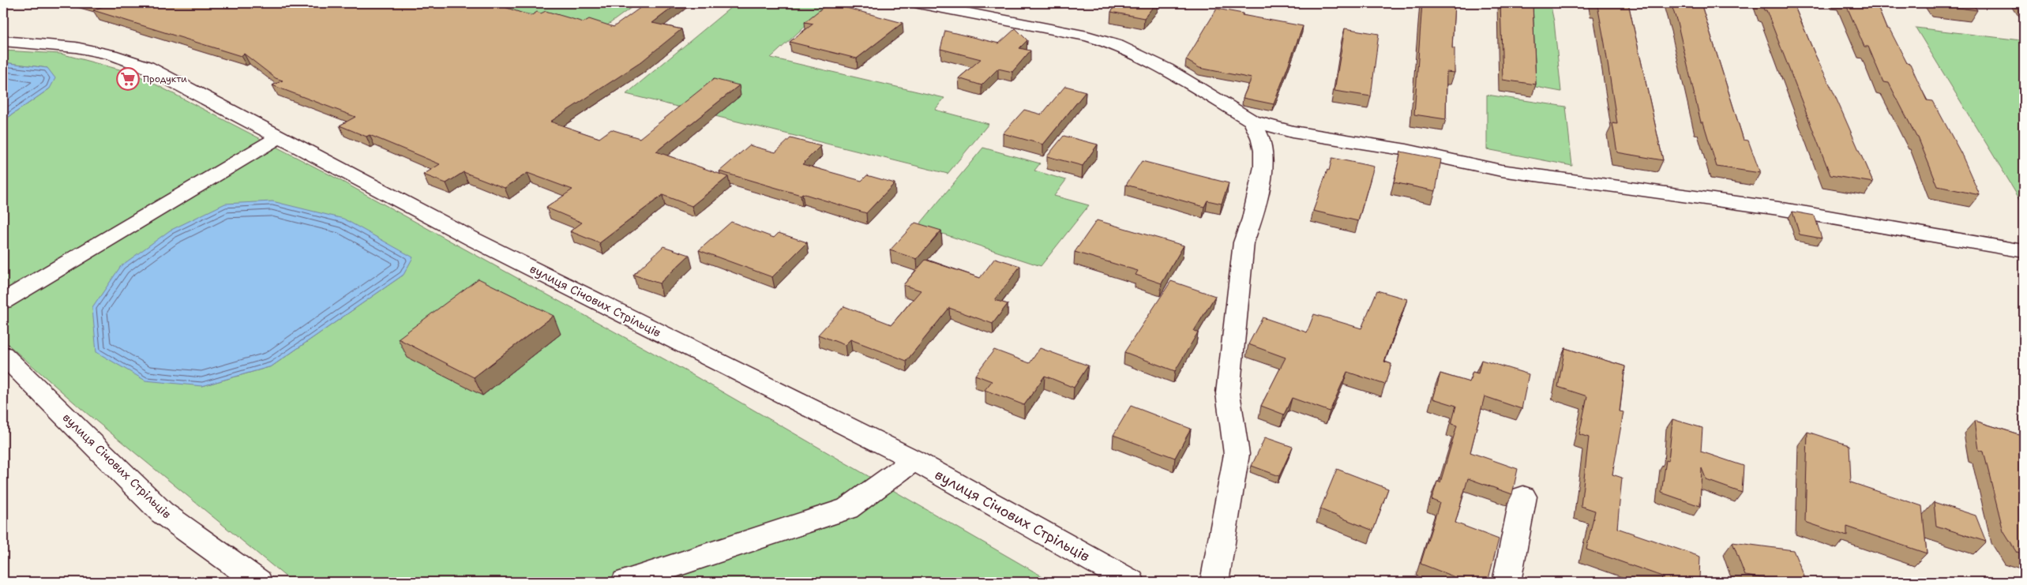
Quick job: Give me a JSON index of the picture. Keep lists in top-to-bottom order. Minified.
{"streets":{"street":["вулиця Січових Стрільців"]},"places":{"supermarket":["Продукти"]}}
